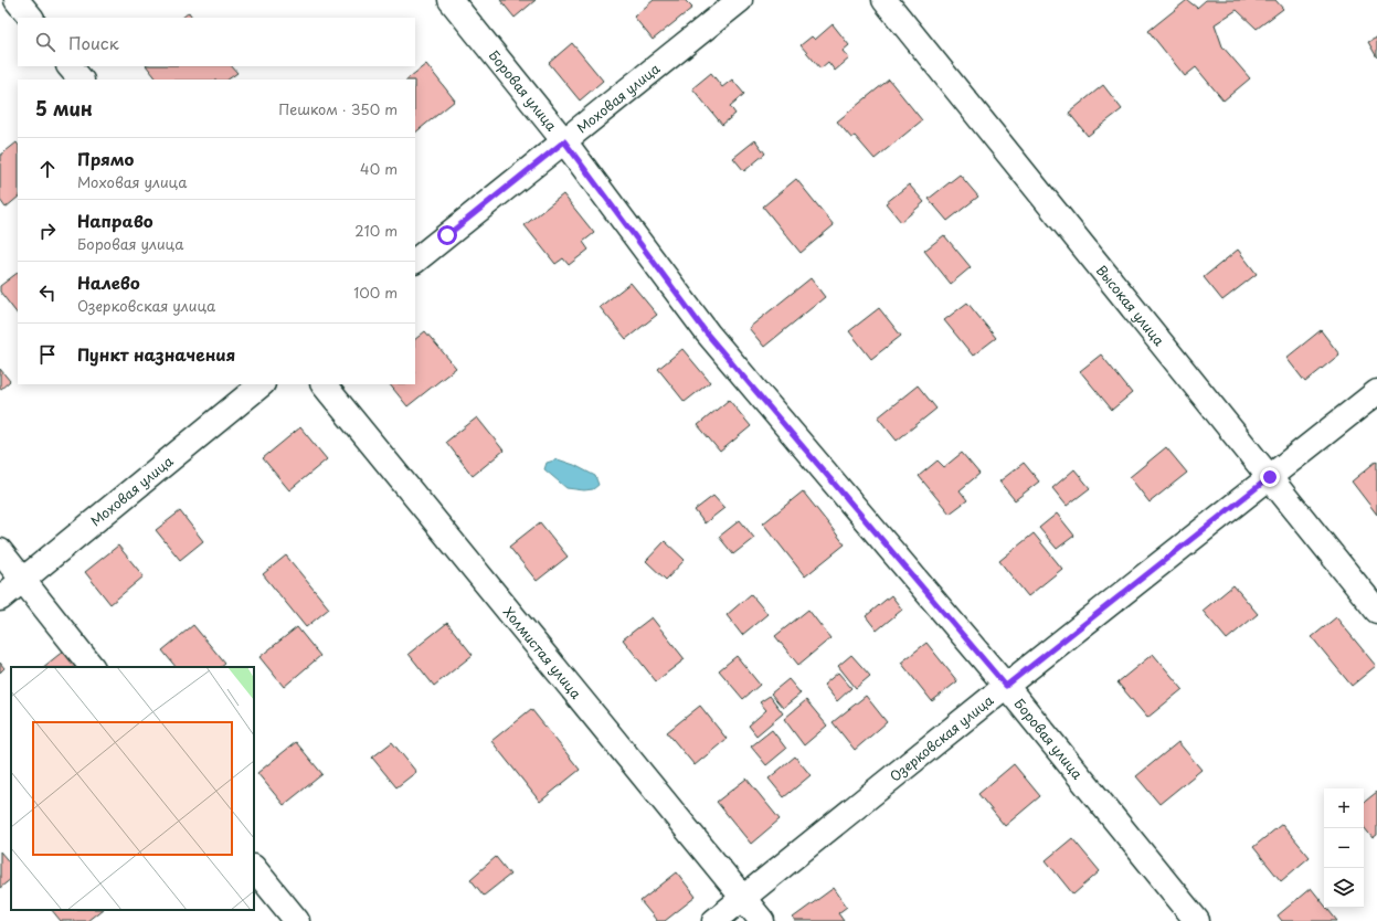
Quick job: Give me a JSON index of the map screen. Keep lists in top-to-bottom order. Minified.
{"streets":{"street":["Боровая улица","Моховая улица","Высокая улица","Холмистая улица","Озерковская улица"]},"crossings":[["Боровая улица","Моховая улица"],["Боровая улица","Озерковская улица"],["Высокая улица","Озерковская улица"],["Холмистая улица","Озерковская улица"]],"page":{"search":"Поиск","heading":["5 мин","Пешком · 350 m"],"list":[["Прямо","Моховая улица","40 m"],["Направо","Боровая улица","210 m"],["Налево","Озерковская улица","100 m"],"Пункт назначения"],"map_buttons":["+","−"]}}
